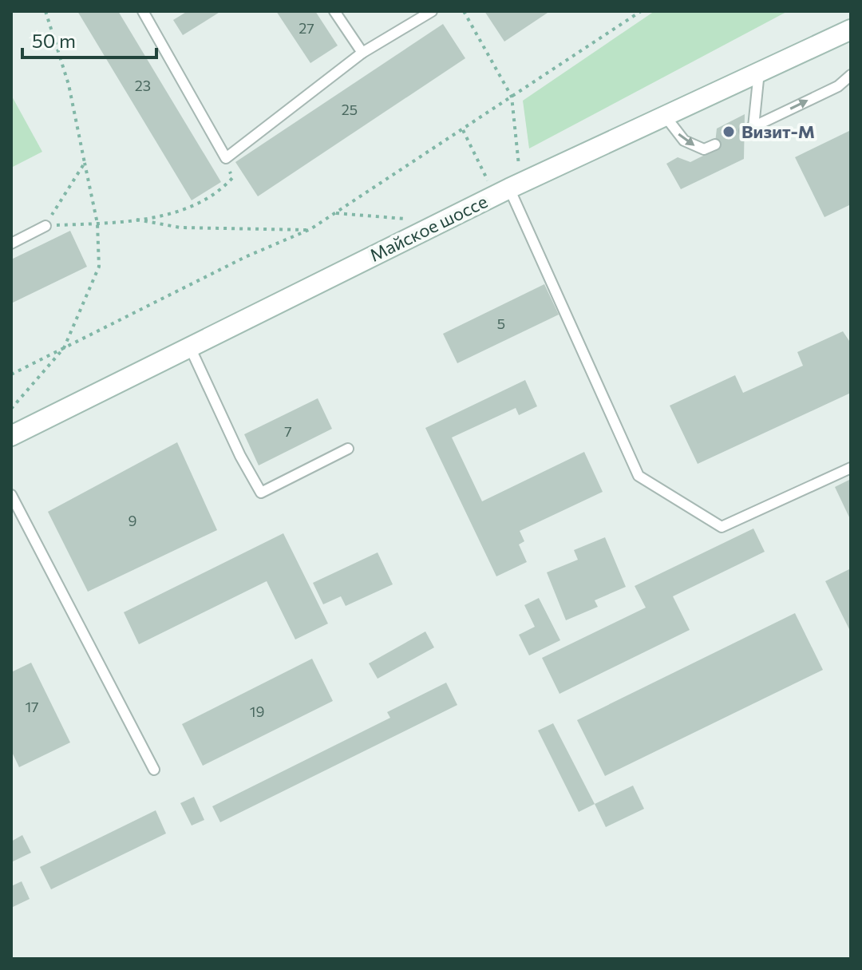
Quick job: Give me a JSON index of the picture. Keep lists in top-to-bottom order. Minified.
{"streets":{"street":["Майское шоссе"]},"places":["Визит-М"],"house_numbers":["27","23","25","5","7","9","17","19"],"scale_bar":"50 m"}
